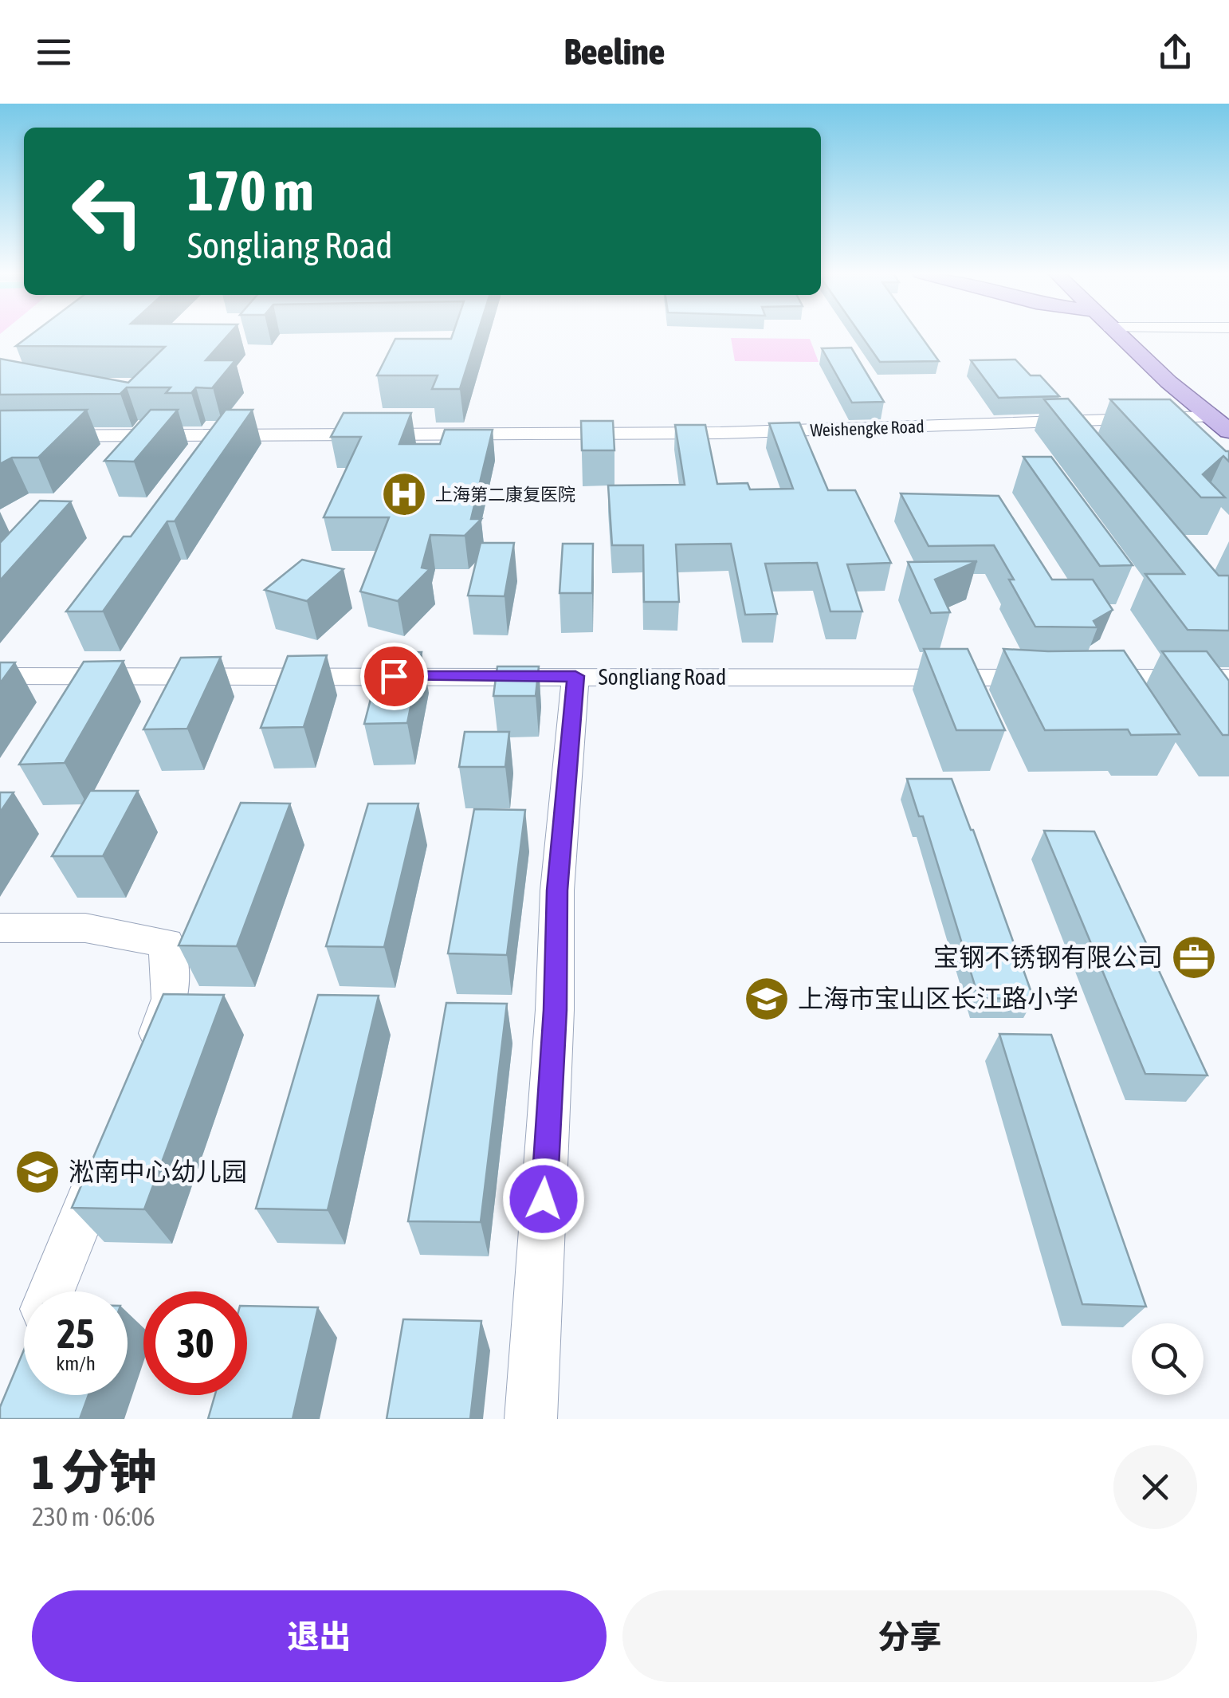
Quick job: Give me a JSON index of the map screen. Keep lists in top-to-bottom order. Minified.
{"streets":{"street":["Weishengke Road","Songliang Road"]},"places":{"hospital":["上海第二康复医院"],"office":["宝钢不锈钢有限公司"],"school or university":["上海市宝山区长江路小学","淞南中心幼儿园"]},"page":{"header":"Beeline","turn":["170 m","Songliang Road"],"speed":"25 km/h","limit":"30","heading":["1 分钟","230 m · 06:06"],"buttons":["退出","分享"]}}
